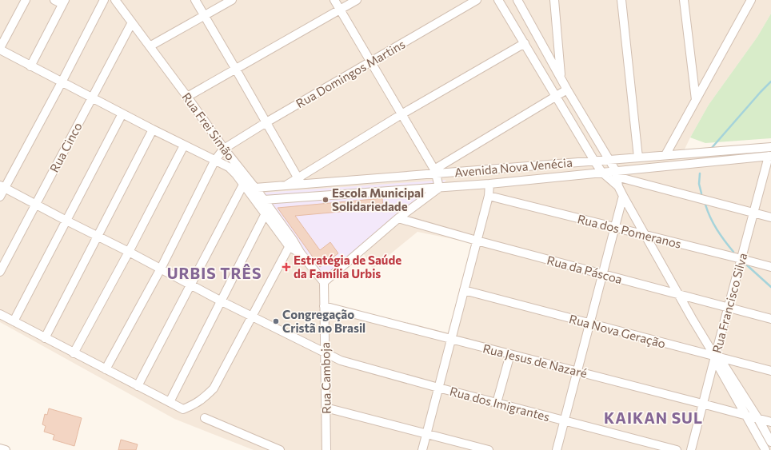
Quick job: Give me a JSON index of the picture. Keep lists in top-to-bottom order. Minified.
{"streets":{"street":["Rua Domingos Martins","Rua Frei Simão","Rua Cinco","Avenida Nova Venécia","Rua dos Pomeranos","Rua da Páscoa","Rua Francisco Silva","Rua Nova Geração","Rua Jesus de Nazaré","Rua Camboja","Rua dos Imigrantes"]},"crossings":[["Rua Domingos Martins","Rua Frei Simão"],["Rua Domingos Martins","Rua dos Imigrantes"],["Rua Frei Simão","Rua Cinco"],["Rua Frei Simão","Avenida Nova Venécia"],["Rua Frei Simão","Rua Camboja"],["Rua Cinco","Rua dos Imigrantes"],["Avenida Nova Venécia","Rua Francisco Silva"],["Rua dos Pomeranos","Rua Francisco Silva"],["Rua da Páscoa","Rua Francisco Silva"],["Rua Francisco Silva","Rua Nova Geração"],["Rua Francisco Silva","Rua Jesus de Nazaré"],["Rua Jesus de Nazaré","Rua Camboja"],["Rua Camboja","Rua dos Imigrantes"]],"districts":["URBIS TRÊS","KAIKAN SUL"],"places":{"other":["Escola Municipal Solidariedade","Congregação Cristã no Brasil"],"health":["Estratégia de Saúde da Família Urbis"]}}
